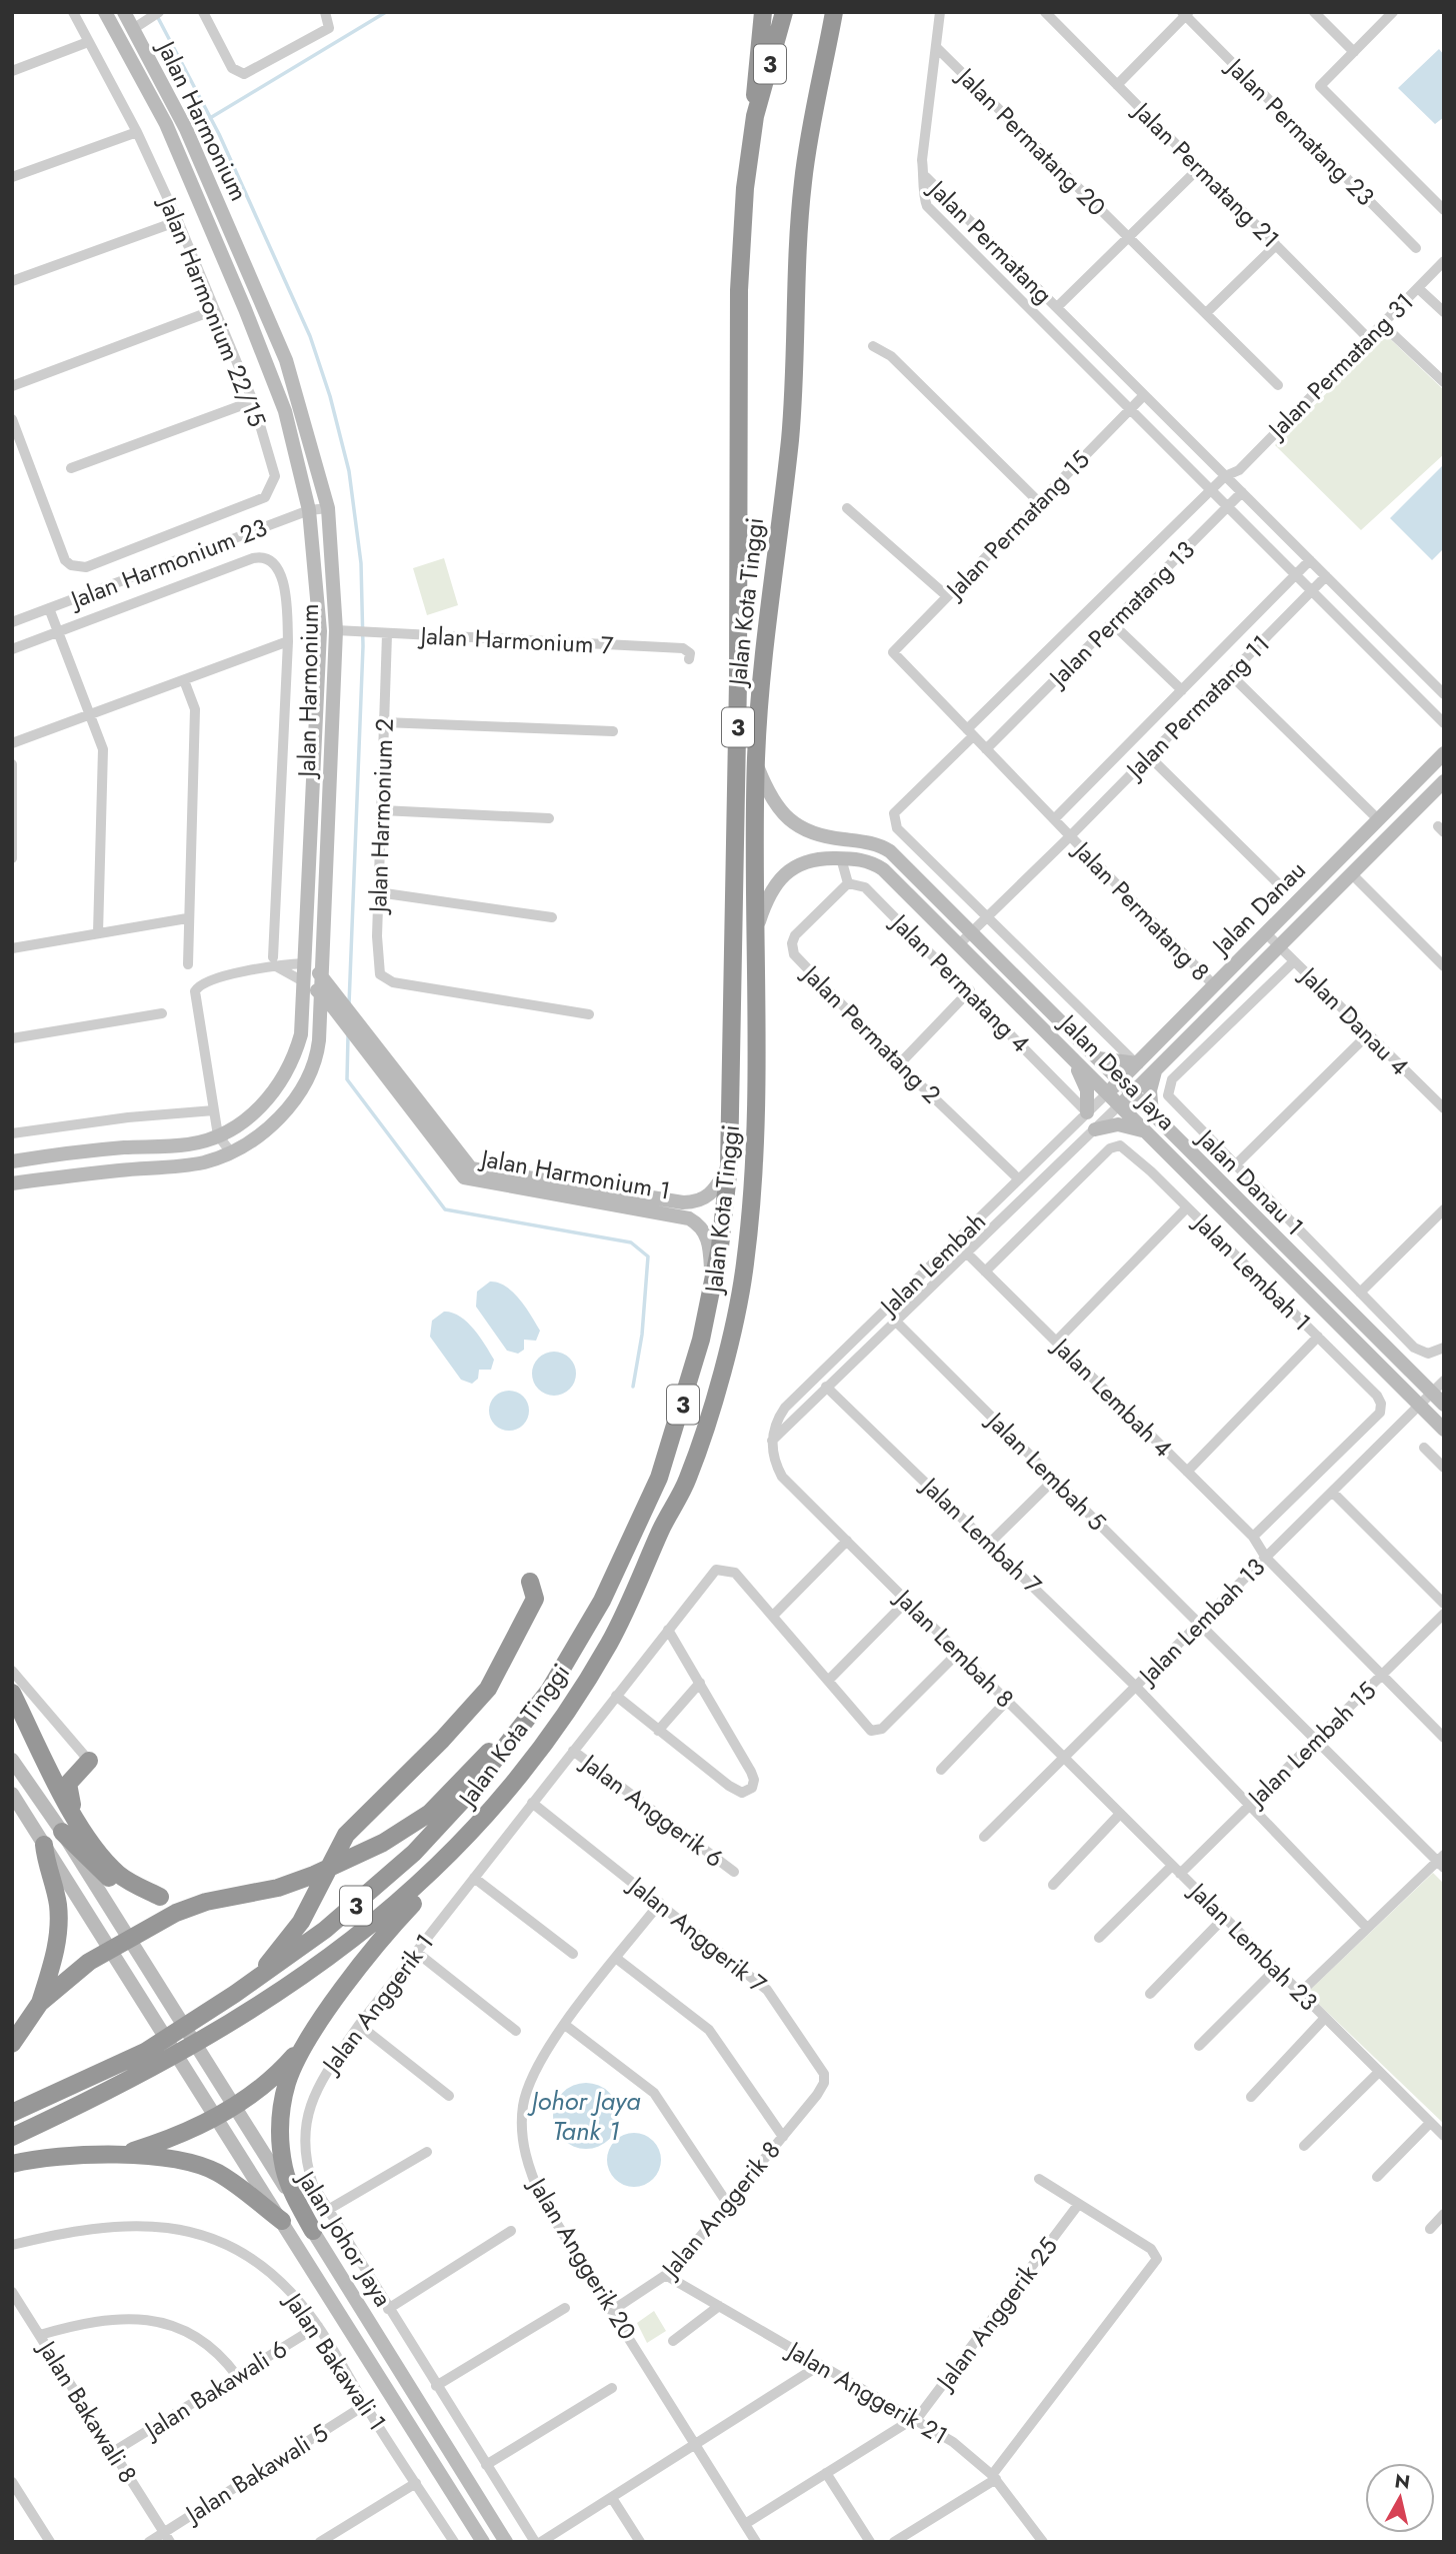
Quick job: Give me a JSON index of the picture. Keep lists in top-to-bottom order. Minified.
{"streets":{"highway":["3","Jalan Kota Tinggi"],"main road":["Jalan Harmonium","Jalan Danau","Jalan Desa Jaya","Jalan Harmonium 1","Jalan Johor Jaya"],"street":["Jalan Permatang 23","Jalan Permatang 20","Jalan Permatang 21","Jalan Permatang","Jalan Harmonium 22/15","Jalan Permatang 31","Jalan Permatang 15","Jalan Harmonium 23","Jalan Permatang 13","Jalan Harmonium 7","Jalan Permatang 11","Jalan Harmonium 2","Jalan Permatang 8","Jalan Permatang 4","Jalan Danau 4","Jalan Permatang 2","Jalan Danau 1","Jalan Lembah","Jalan Lembah 1","Jalan Lembah 4","Jalan Lembah 5","Jalan Lembah 7","Jalan Lembah 13","Jalan Lembah 8","Jalan Lembah 15","Jalan Anggerik 6","Jalan Anggerik 7","Jalan Lembah 23","Jalan Anggerik 1","Jalan Anggerik 8","Jalan Anggerik 20","Jalan Anggerik 25","Jalan Bakawali 1","Jalan Bakawali 6","Jalan Anggerik 21","Jalan Bakawali 8","Jalan Bakawali 5"]},"crossings":[["Jalan Harmonium","Jalan Harmonium 23"],["Jalan Harmonium","Jalan Harmonium 7"],["Jalan Harmonium","Jalan Harmonium 1"],["Jalan Permatang 21","Jalan Permatang 31"],["Jalan Permatang","Jalan Permatang 15"],["Jalan Permatang","Jalan Permatang 13"],["Jalan Permatang","Jalan Permatang 11"],["Jalan Permatang 15","Jalan Permatang 8"],["Jalan Kota Tinggi","Jalan Desa Jaya"],["Jalan Kota Tinggi","Jalan Harmonium 1"],["Jalan Permatang 13","Jalan Permatang 8"],["Jalan Harmonium 7","Jalan Harmonium 2"],["Jalan Permatang 11","Jalan Permatang 8"],["Jalan Permatang 11","Jalan Desa Jaya"],["Jalan Danau","Jalan Permatang 8"],["Jalan Danau","Jalan Danau 4"],["Jalan Danau","Jalan Desa Jaya"],["Jalan Danau","Jalan Lembah"],["Jalan Permatang 4","Jalan Permatang 2"],["Jalan Permatang 4","Jalan Lembah"],["Jalan Danau 4","Jalan Danau 1"],["Jalan Permatang 2","Jalan Lembah"],["Jalan Desa Jaya","Jalan Lembah"],["Jalan Desa Jaya","Jalan Lembah 13"],["Jalan Lembah","Jalan Lembah 4"],["Jalan Lembah","Jalan Lembah 5"],["Jalan Lembah","Jalan Lembah 7"],["Jalan Lembah 1","Jalan Lembah 4"],["Jalan Lembah 4","Jalan Lembah 13"],["Jalan Lembah 4","Jalan Lembah 15"],["Jalan Lembah 5","Jalan Lembah 13"],["Jalan Lembah 7","Jalan Lembah 13"],["Jalan Lembah 7","Jalan Lembah 15"],["Jalan Lembah 13","Jalan Lembah 8"],["Jalan Lembah 13","Jalan Lembah 23"],["Jalan Lembah 8","Jalan Lembah 23"],["Jalan Lembah 15","Jalan Lembah 23"],["Jalan Anggerik 6","Jalan Anggerik 1"],["Jalan Anggerik 7","Jalan Anggerik 1"],["Jalan Anggerik 7","Jalan Anggerik 8"],["Jalan Anggerik 7","Jalan Anggerik 20"],["Jalan Anggerik 8","Jalan Anggerik 20"],["Jalan Anggerik 8","Jalan Anggerik 21"],["Jalan Anggerik 25","Jalan Anggerik 21"],["Jalan Bakawali 1","Jalan Bakawali 6"],["Jalan Bakawali 1","Jalan Bakawali 5"],["Jalan Bakawali 6","Jalan Bakawali 8"],["Jalan Bakawali 8","Jalan Bakawali 5"]],"water":["Johor Jaya Tank 1"],"north":"top"}
